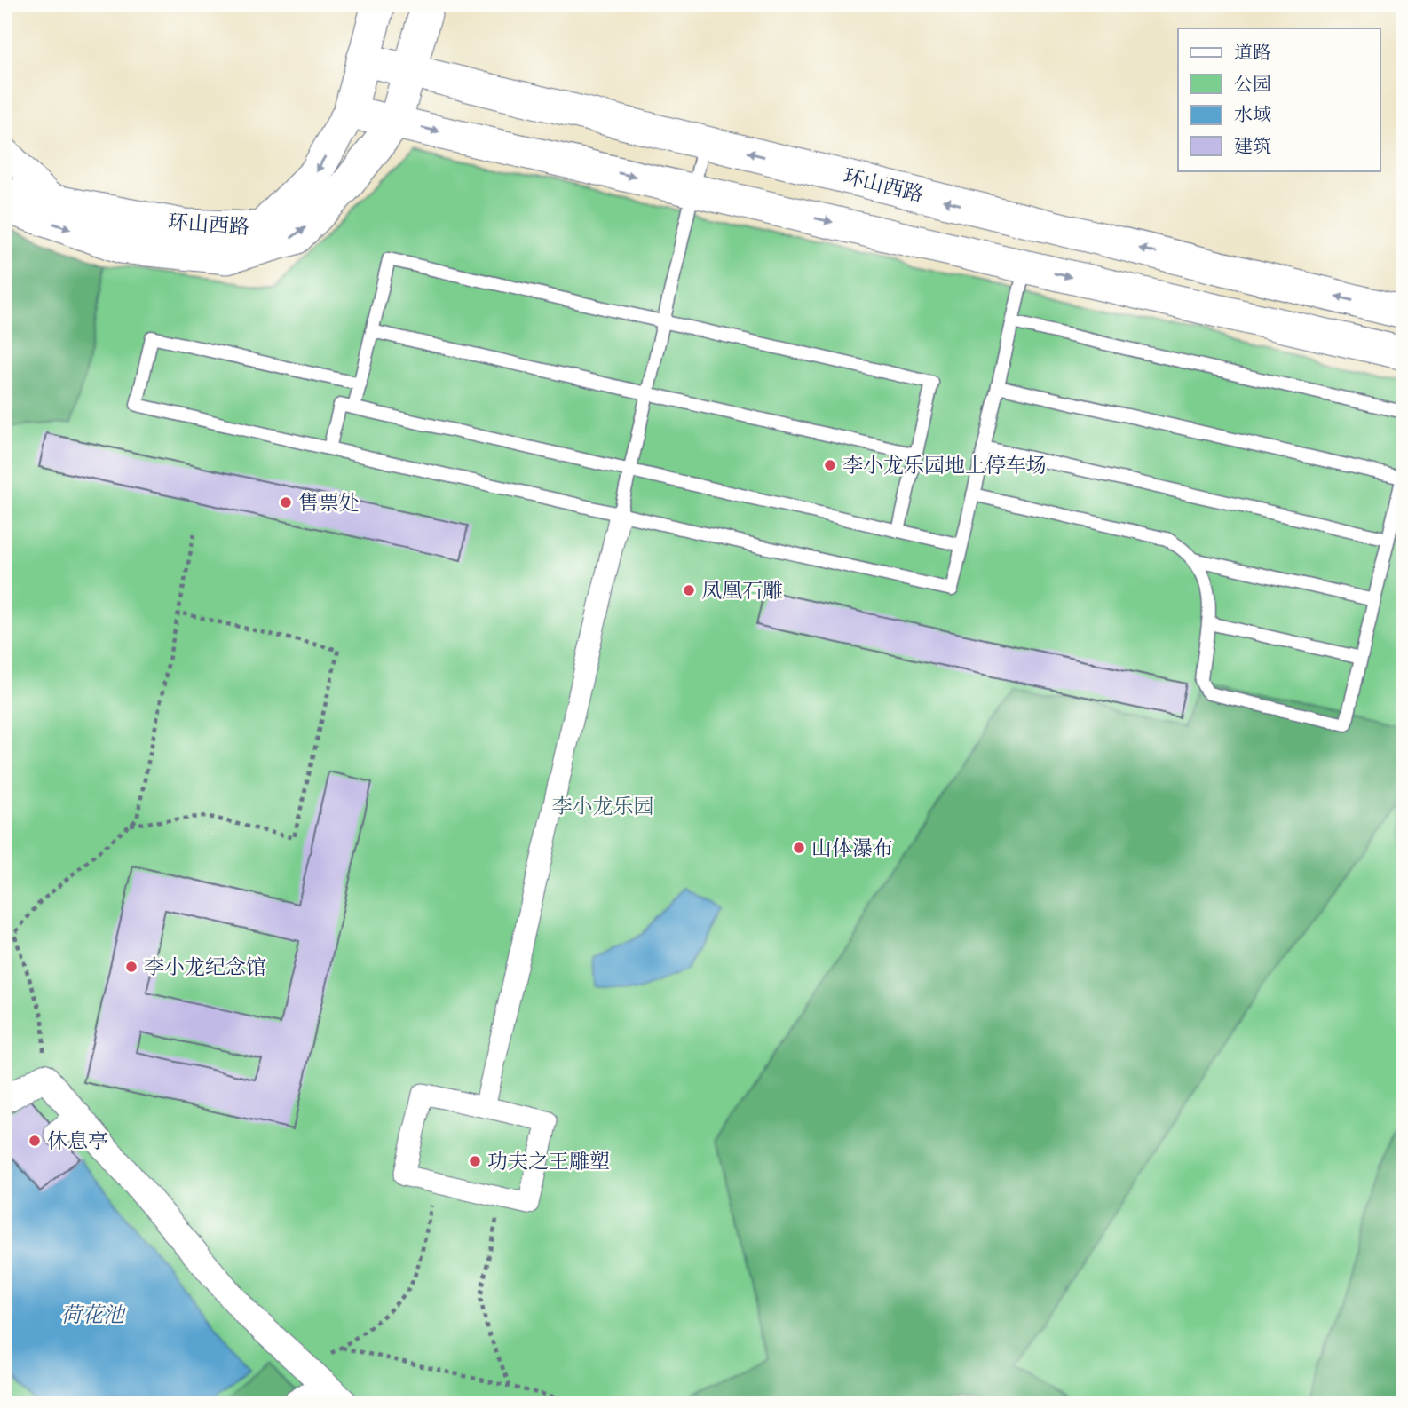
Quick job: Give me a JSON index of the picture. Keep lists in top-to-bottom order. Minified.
{"streets":{"street":["环山西路"]},"water":["荷花池"],"parks":["李小龙乐园"],"places":["李小龙乐园地上停车场","售票处","凤凰石雕","山体瀑布","李小龙纪念馆","休息亭","功夫之王雕塑"],"legend":["道路","公园","水域","建筑"]}
